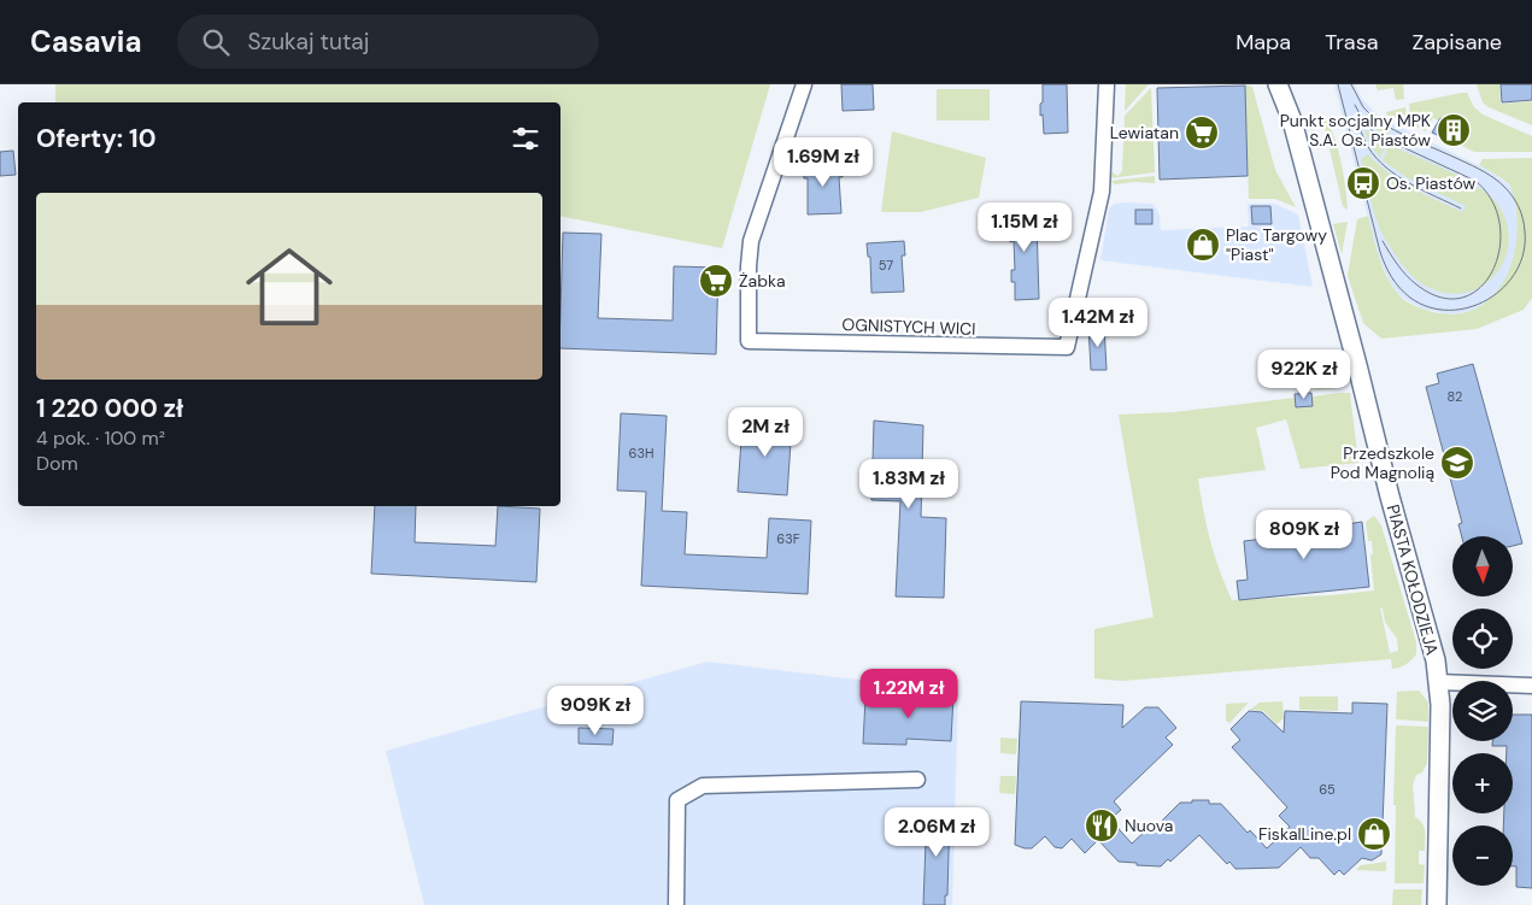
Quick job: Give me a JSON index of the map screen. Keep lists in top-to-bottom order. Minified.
{"streets":{"street":["OGNISTYCH WICI","PIASTA KOŁODZIEJA"]},"places":{"building":["Punkt socjalny MPK S.A. Os. Piastów"],"supermarket":["Lewiatan","Żabka"],"bus stop":["Os. Piastów"],"shop":["Plac Targowy \"Piast\"","FiskalLine.pl"],"school or university":["Przedszkole Pod Magnolią"],"restaurant":["Nuova"]},"house_numbers":["57","82","63H","63F","65"],"north":"bottom","page":{"header":"Casavia","search":"Szukaj tutaj","nav":["Mapa","Trasa","Zapisane"],"heading":"Oferty: 10","price":["1.69M zł","1.15M zł","1.42M zł","922K zł","2M zł","1.83M zł","809K zł","1.22M zł","909K zł","2.06M zł"],"list":[{"name":"1 220 000 zł","note":"4 pok. · 100 m² · Dom"}],"map_buttons":["+","−"]}}
